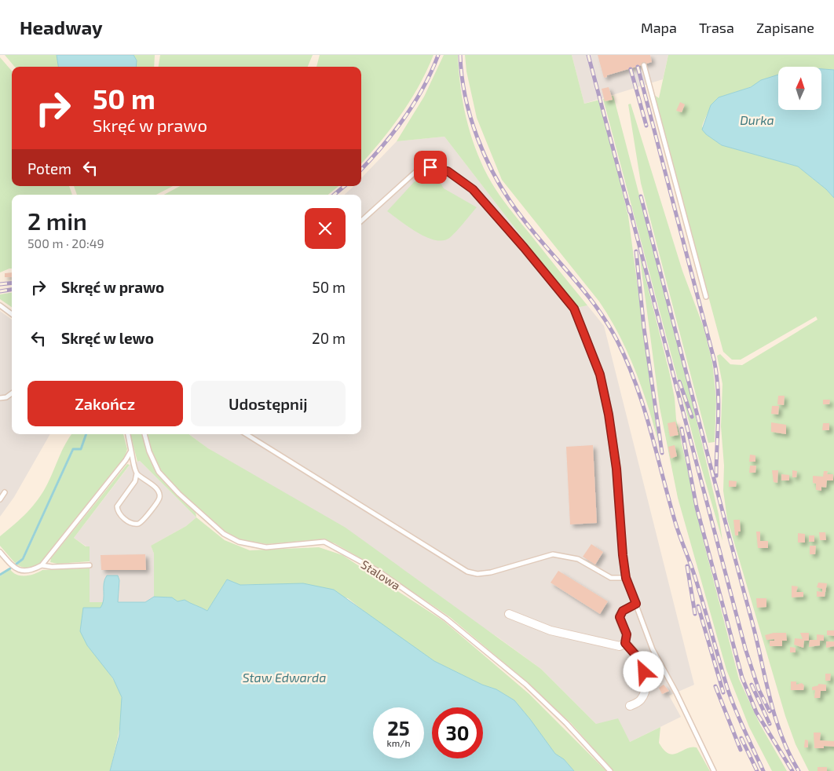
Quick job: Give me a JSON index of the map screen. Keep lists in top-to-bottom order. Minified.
{"streets":{"lane":["Stalowa"]},"water":["Durka","Staw Edwarda"],"north":"top","page":{"header":"Headway","nav":["Mapa","Trasa","Zapisane"],"turn":["50 m","Skręć w prawo"],"then":"Potem","heading":["2 min","500 m · 20:49"],"list":[{"name":"Skręć w prawo","value":"50 m"},{"name":"Skręć w lewo","value":"20 m"}],"buttons":["Zakończ","Udostępnij"],"speed":"25 km/h","limit":"30"}}
